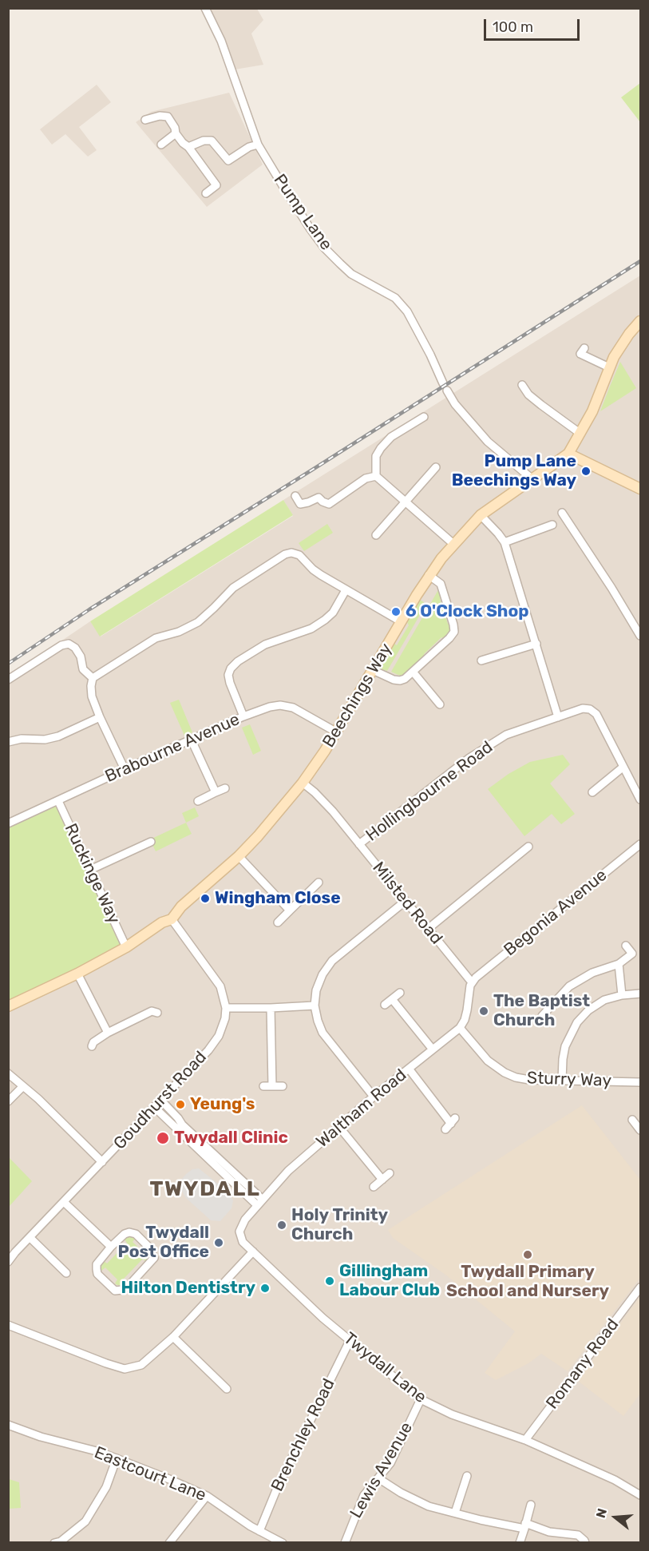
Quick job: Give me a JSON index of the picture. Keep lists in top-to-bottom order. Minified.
{"streets":{"street":["Pump Lane","Beechings Way","Brabourne Avenue","Hollingbourne Road","Ruckinge Way","Milsted Road","Begonia Avenue","Sturry Way","Goudhurst Road","Waltham Road","Romany Road","Twydall Lane","Brenchley Road","Lewis Avenue","Eastcourt Lane"]},"crossings":[["Pump Lane","Beechings Way"],["Beechings Way","Brabourne Avenue"],["Beechings Way","Ruckinge Way"],["Beechings Way","Milsted Road"],["Beechings Way","Goudhurst Road"],["Brabourne Avenue","Ruckinge Way"],["Hollingbourne Road","Milsted Road"],["Milsted Road","Begonia Avenue"],["Milsted Road","Sturry Way"],["Milsted Road","Waltham Road"],["Begonia Avenue","Sturry Way"],["Begonia Avenue","Waltham Road"],["Sturry Way","Waltham Road"],["Waltham Road","Twydall Lane"],["Romany Road","Twydall Lane"],["Twydall Lane","Brenchley Road"],["Twydall Lane","Lewis Avenue"],["Brenchley Road","Eastcourt Lane"]],"districts":["TWYDALL"],"places":["Pump Lane Beechings Way","6 O'Clock Shop","Wingham Close","The Baptist Church","Yeung's","Twydall Clinic","Holy Trinity Church","Twydall Post Office","Twydall Primary School and Nursery","Gillingham Labour Club","Hilton Dentistry"],"scale_bar":"100 m","north":"left"}
